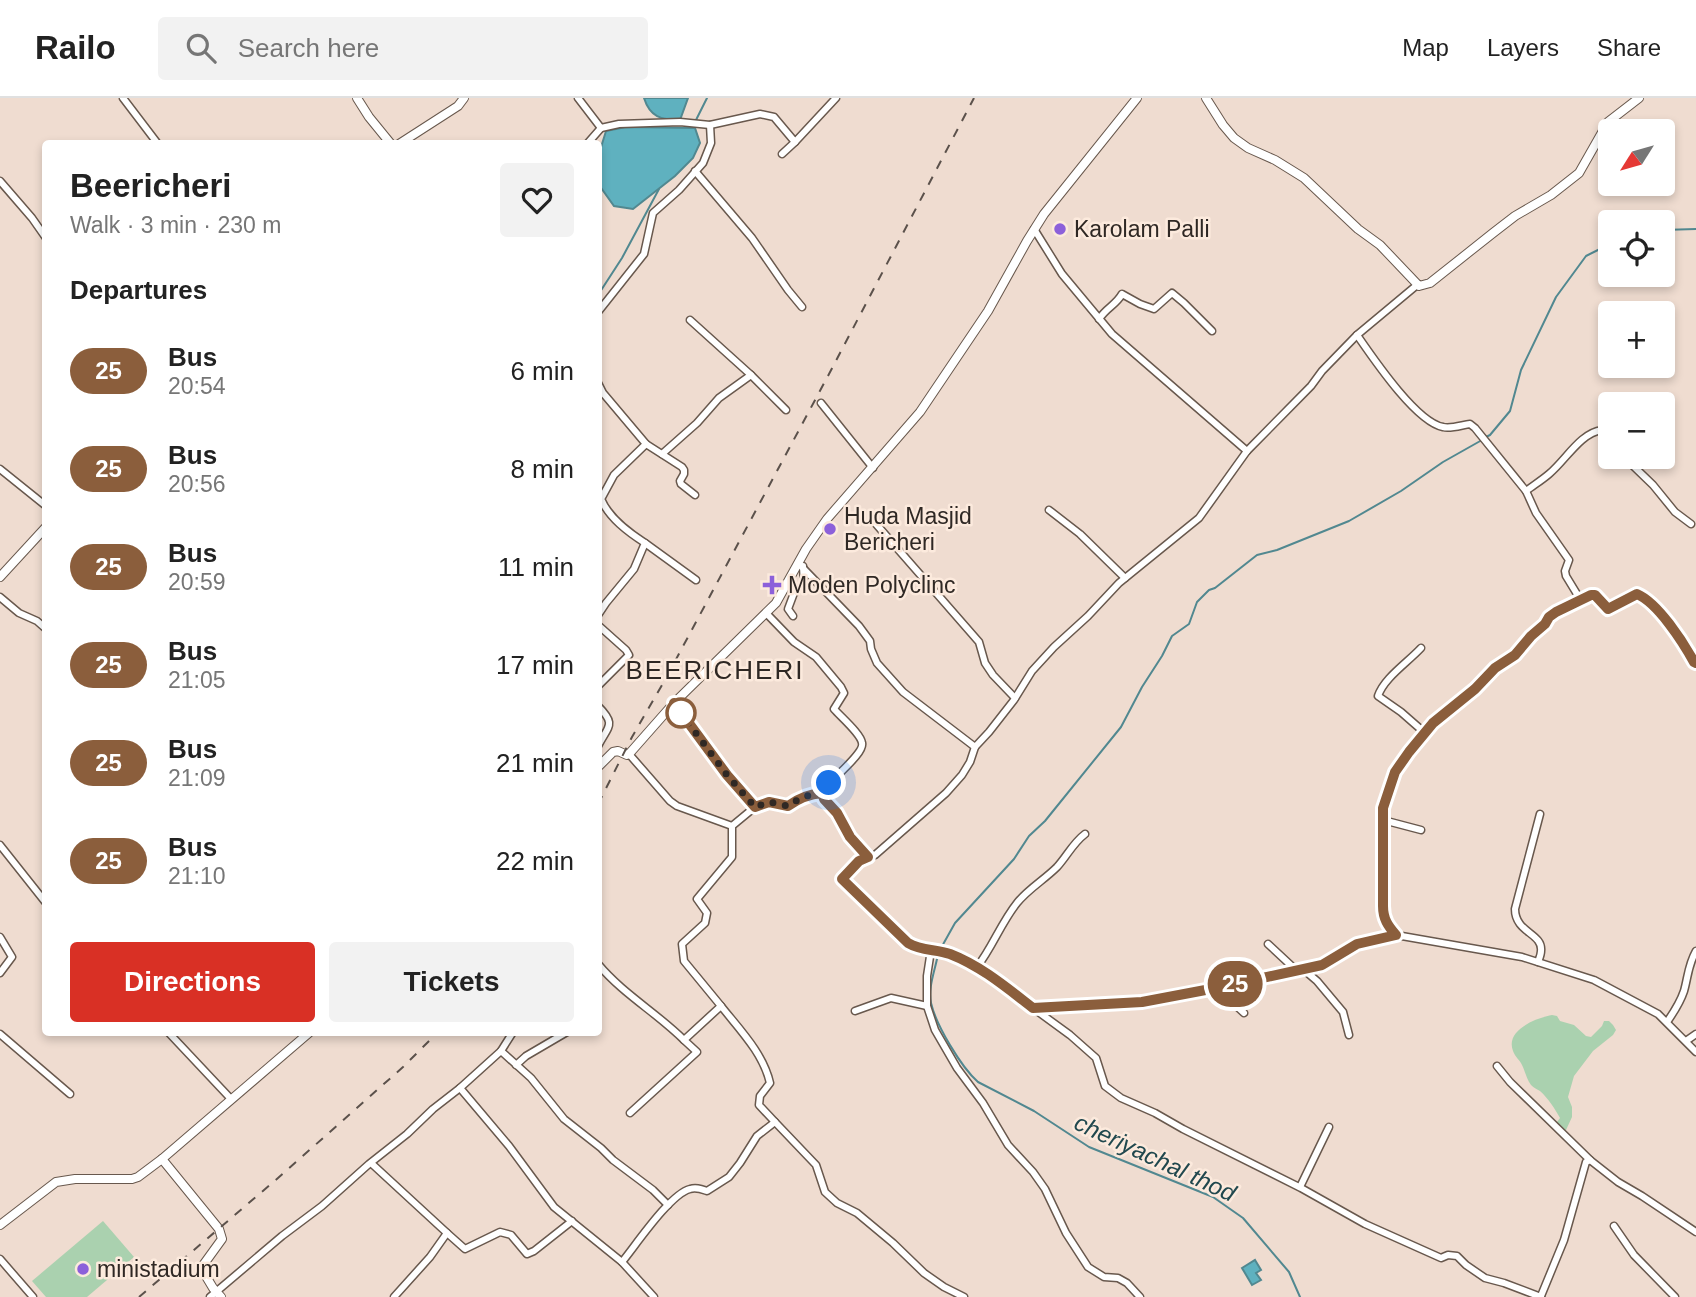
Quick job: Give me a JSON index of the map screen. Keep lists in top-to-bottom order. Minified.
{"districts":["BEERICHERI"],"water":["cheriyachal thod"],"places":{"other":["Karolam Palli","Huda Masjid Bericheri","ministadium"],"health":["Moden Polyclinc"]},"lines":["bus line 25"],"north":"bottom left","page":{"header":"Railo","search":"Search here","nav":["Map","Layers","Share"],"on_map":"25","map_buttons":["+","−"],"heading":[["Beericheri","Walk · 3 min · 230 m"],"Departures"],"list":[{"mark":"25","name":"Bus","note":"20:54","value":"6 min"},{"mark":"25","name":"Bus","note":"20:56","value":"8 min"},{"mark":"25","name":"Bus","note":"20:59","value":"11 min"},{"mark":"25","name":"Bus","note":"21:05","value":"17 min"},{"mark":"25","name":"Bus","note":"21:09","value":"21 min"},{"mark":"25","name":"Bus","note":"21:10","value":"22 min"}],"buttons":["Directions","Tickets"]}}
